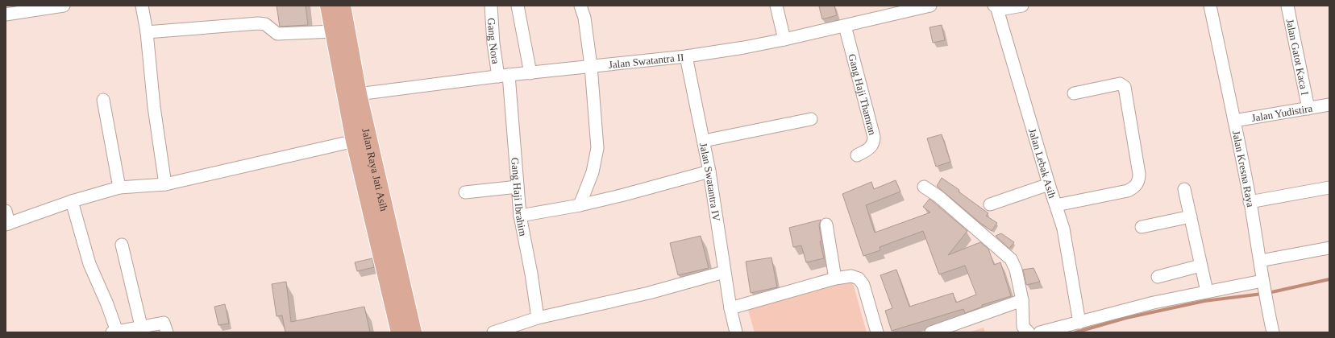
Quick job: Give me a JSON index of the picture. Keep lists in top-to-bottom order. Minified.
{"streets":{"main road":["Jalan Raya Jati Asih"],"street":["Gang Nora","Jalan Gatot Kaca I","Jalan Swatantra II","Gang Haji Thamran","Jalan Yudistira","Jalan Lebak Asih","Jalan Kresna Raya","Jalan Swatantra IV","Gang Haji Ibrahim"]},"crossings":[["Gang Nora","Jalan Swatantra II"],["Gang Nora","Gang Haji Ibrahim"],["Jalan Gatot Kaca I","Jalan Yudistira"],["Jalan Swatantra II","Gang Haji Thamran"],["Jalan Swatantra II","Jalan Raya Jati Asih"],["Jalan Swatantra II","Jalan Swatantra IV"],["Jalan Swatantra II","Gang Haji Ibrahim"],["Jalan Yudistira","Jalan Kresna Raya"]]}
